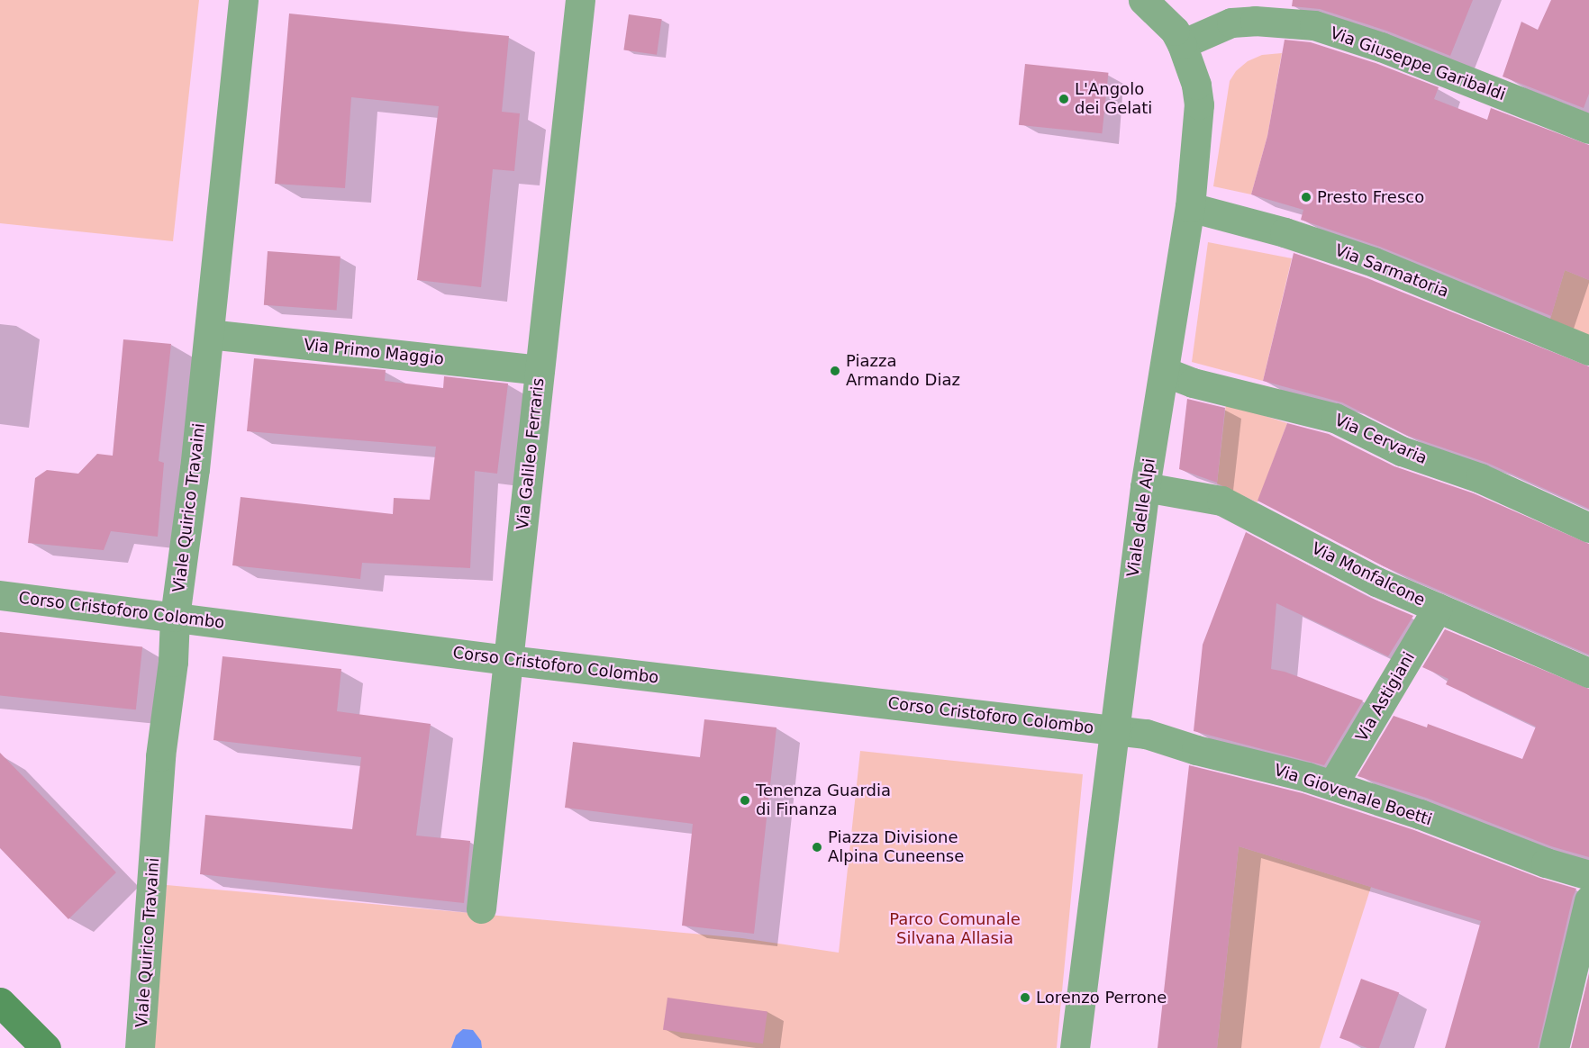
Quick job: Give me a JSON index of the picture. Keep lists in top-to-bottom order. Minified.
{"streets":{"street":["Via Giuseppe Garibaldi","Via Sarmatoria","Via Primo Maggio","Via Cervaria","Via Galileo Ferraris","Viale Quirico Travaini","Viale delle Alpi","Via Monfalcone","Corso Cristoforo Colombo","Via Astigiani","Via Giovenale Boetti"]},"crossings":[["Via Giuseppe Garibaldi","Viale delle Alpi"],["Via Sarmatoria","Viale delle Alpi"],["Via Primo Maggio","Via Galileo Ferraris"],["Via Primo Maggio","Viale Quirico Travaini"],["Via Cervaria","Viale delle Alpi"],["Via Galileo Ferraris","Corso Cristoforo Colombo"],["Viale Quirico Travaini","Corso Cristoforo Colombo"],["Viale delle Alpi","Via Monfalcone"],["Viale delle Alpi","Corso Cristoforo Colombo"],["Viale delle Alpi","Via Giovenale Boetti"],["Via Monfalcone","Via Astigiani"],["Corso Cristoforo Colombo","Via Giovenale Boetti"],["Via Astigiani","Via Giovenale Boetti"]],"parks":["Parco Comunale Silvana Allasia"],"places":["L'Angolo dei Gelati","Presto Fresco","Piazza Armando Diaz","Tenenza Guardia di Finanza","Piazza Divisione Alpina Cuneense","Lorenzo Perrone"]}
